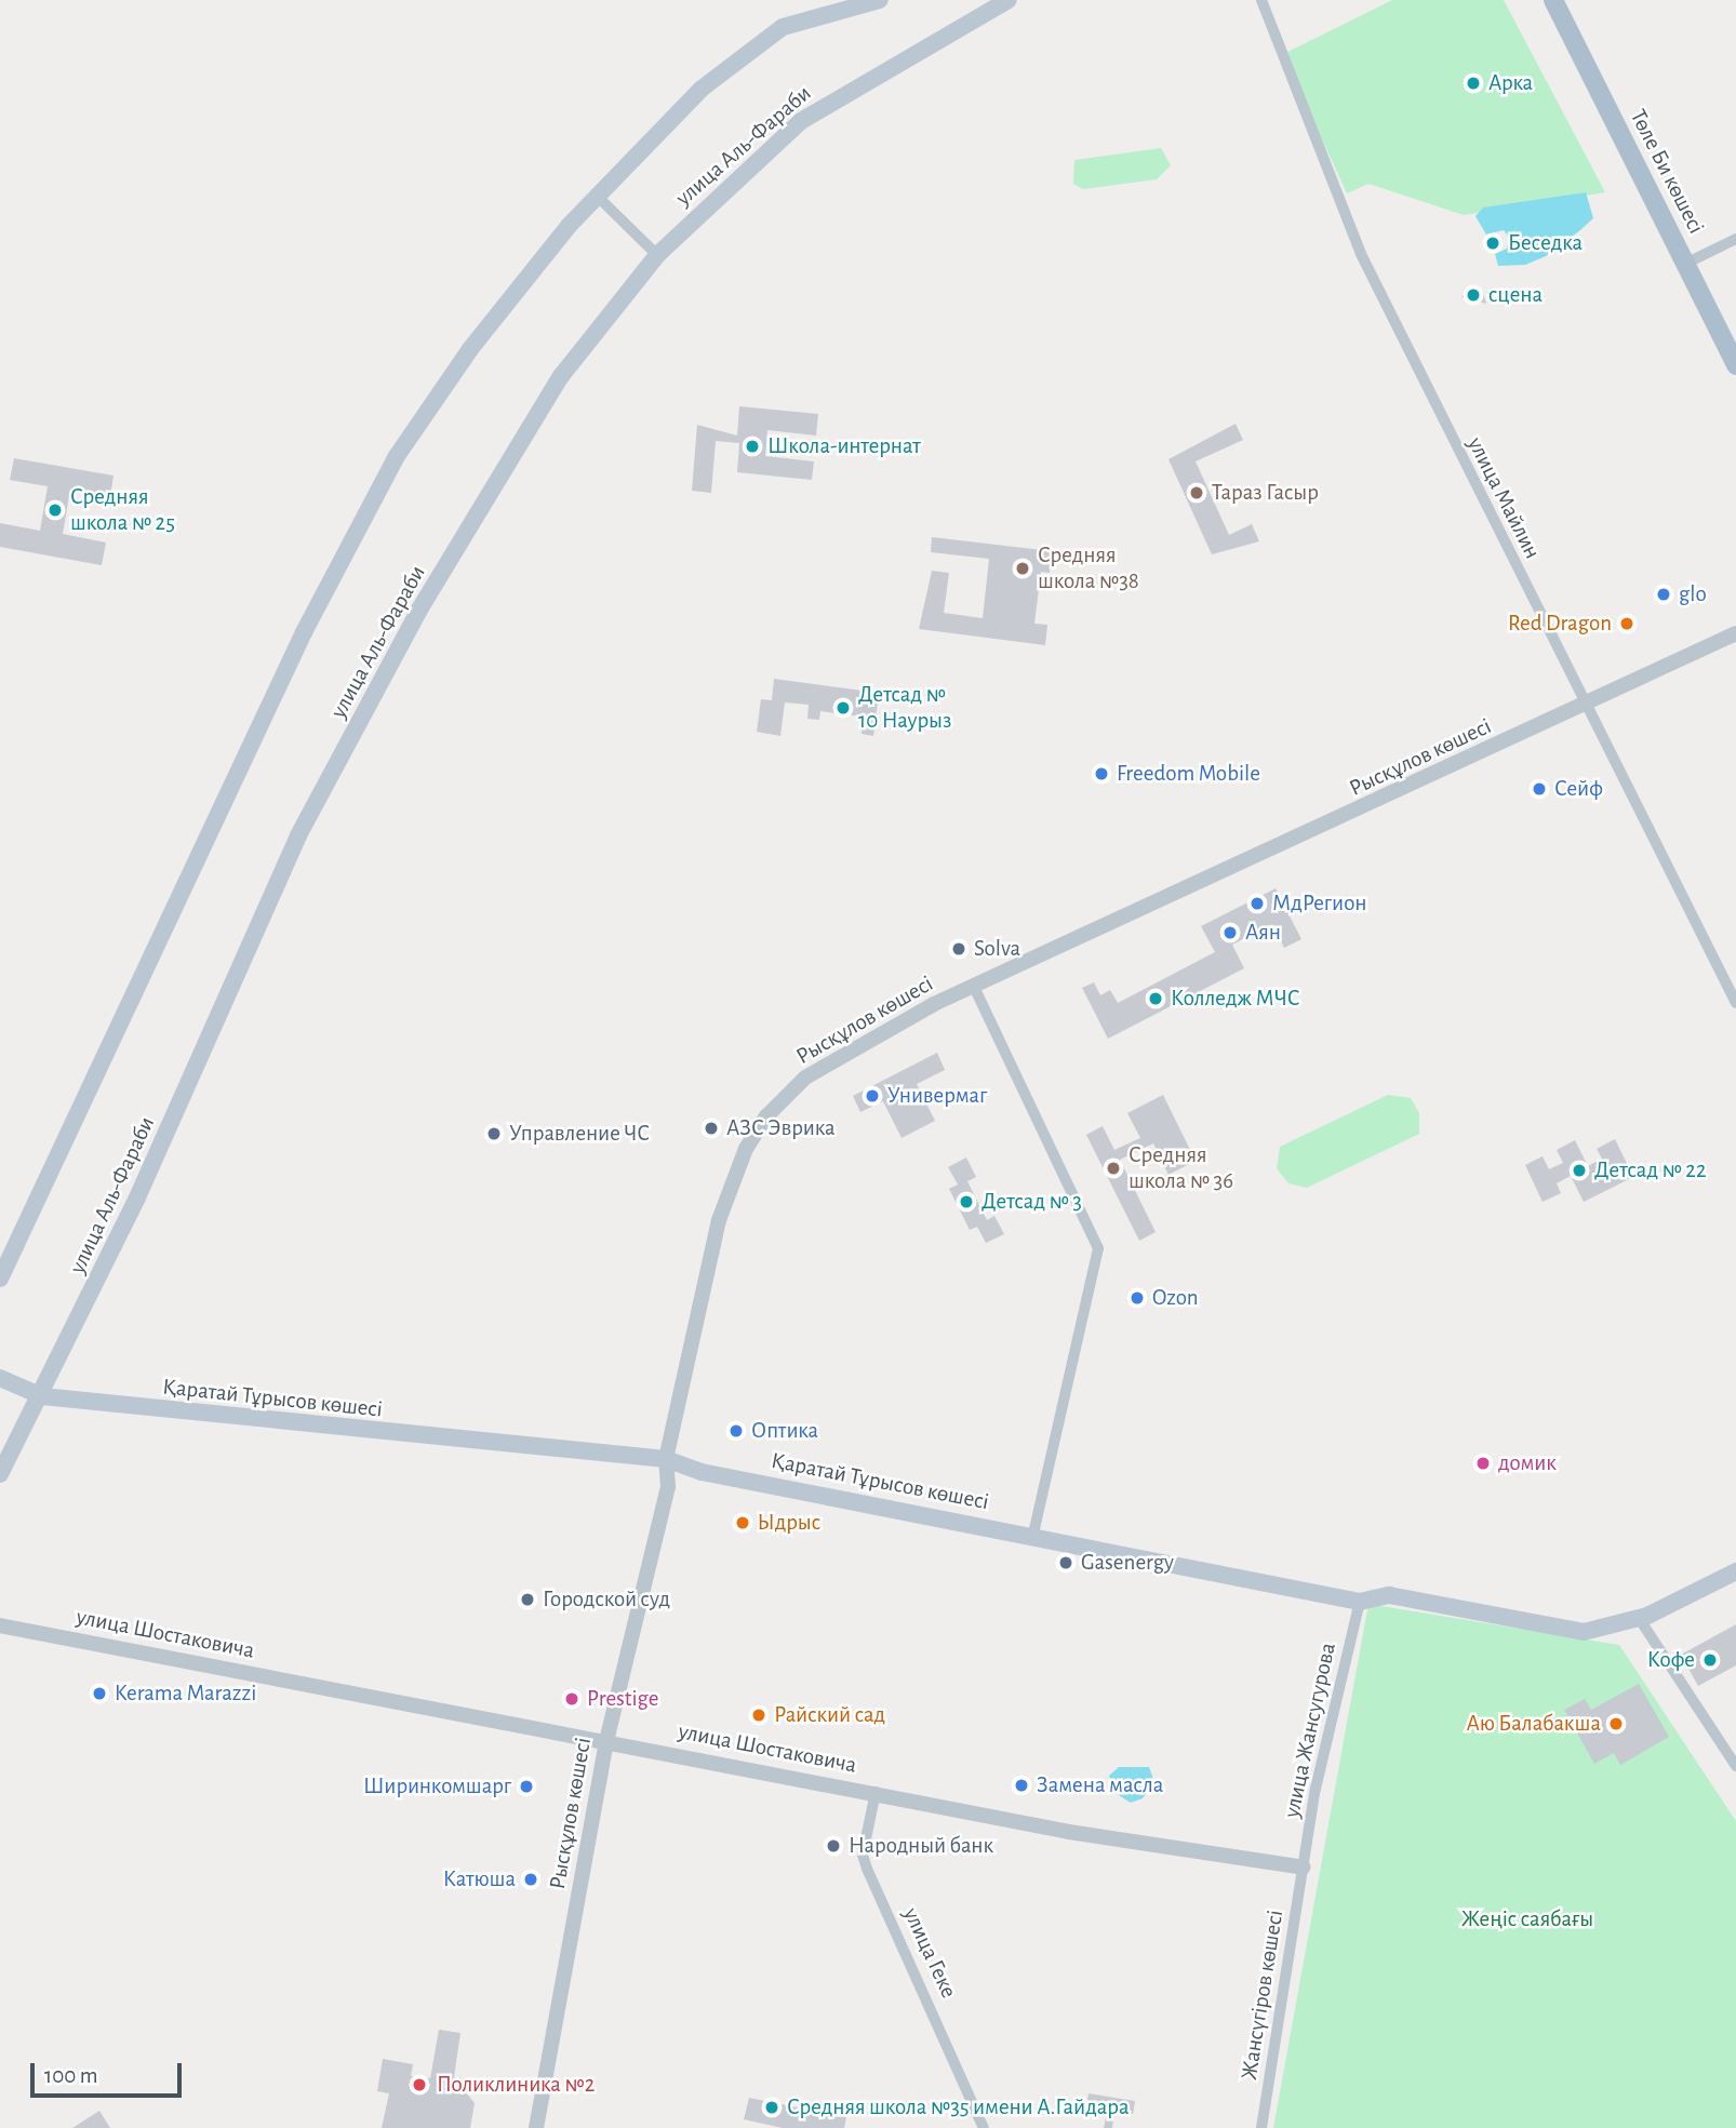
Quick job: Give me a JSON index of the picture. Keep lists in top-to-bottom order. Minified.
{"streets":{"main road":["улица Аль-Фараби","Төле Би көшесі","Қаратай Тұрысов көшесі"],"street":["улица Майлин","Рысқұлов көшесі","улица Шостаковича","улица Жансугурова","улица Геке","Жансүгіров көшесі"]},"crossings":[["улица Аль-Фараби","Қаратай Тұрысов көшесі"],["улица Майлин","Рысқұлов көшесі"],["Рысқұлов көшесі","Қаратай Тұрысов көшесі"],["Рысқұлов көшесі","улица Шостаковича"],["Қаратай Тұрысов көшесі","улица Жансугурова"],["улица Шостаковича","улица Жансугурова"],["улица Шостаковича","улица Геке"],["улица Шостаковича","Жансүгіров көшесі"],["улица Жансугурова","Жансүгіров көшесі"]],"parks":["Жеңіс саябағы"],"places":["Арка","Беседка","сцена","Школа-интернат","Тараз Гасыр","Средняя школа № 25","Средняя школа №38","glo","Red Dragon","Детсад № 10 Наурыз","Freedom Mobile","Сейф","МдРегион","Аян","Solva","Колледж МЧС","Универмаг","АЗС Эврика","Управление ЧС","Средняя школа № 36","Детсад № 22","Детсад № 3","Ozon","Оптика","домик","Ыдрыс","Gasenergy","Городской суд","Кофе","Kerama Marazzi","Prestige","Райский сад","Аю Балабакша","Замена масла","Ширинкомшарг","Народный банк","Катюша","Поликлиника №2","Средняя школа №35 имени А.Гайдара"],"scale_bar":"100 m"}
